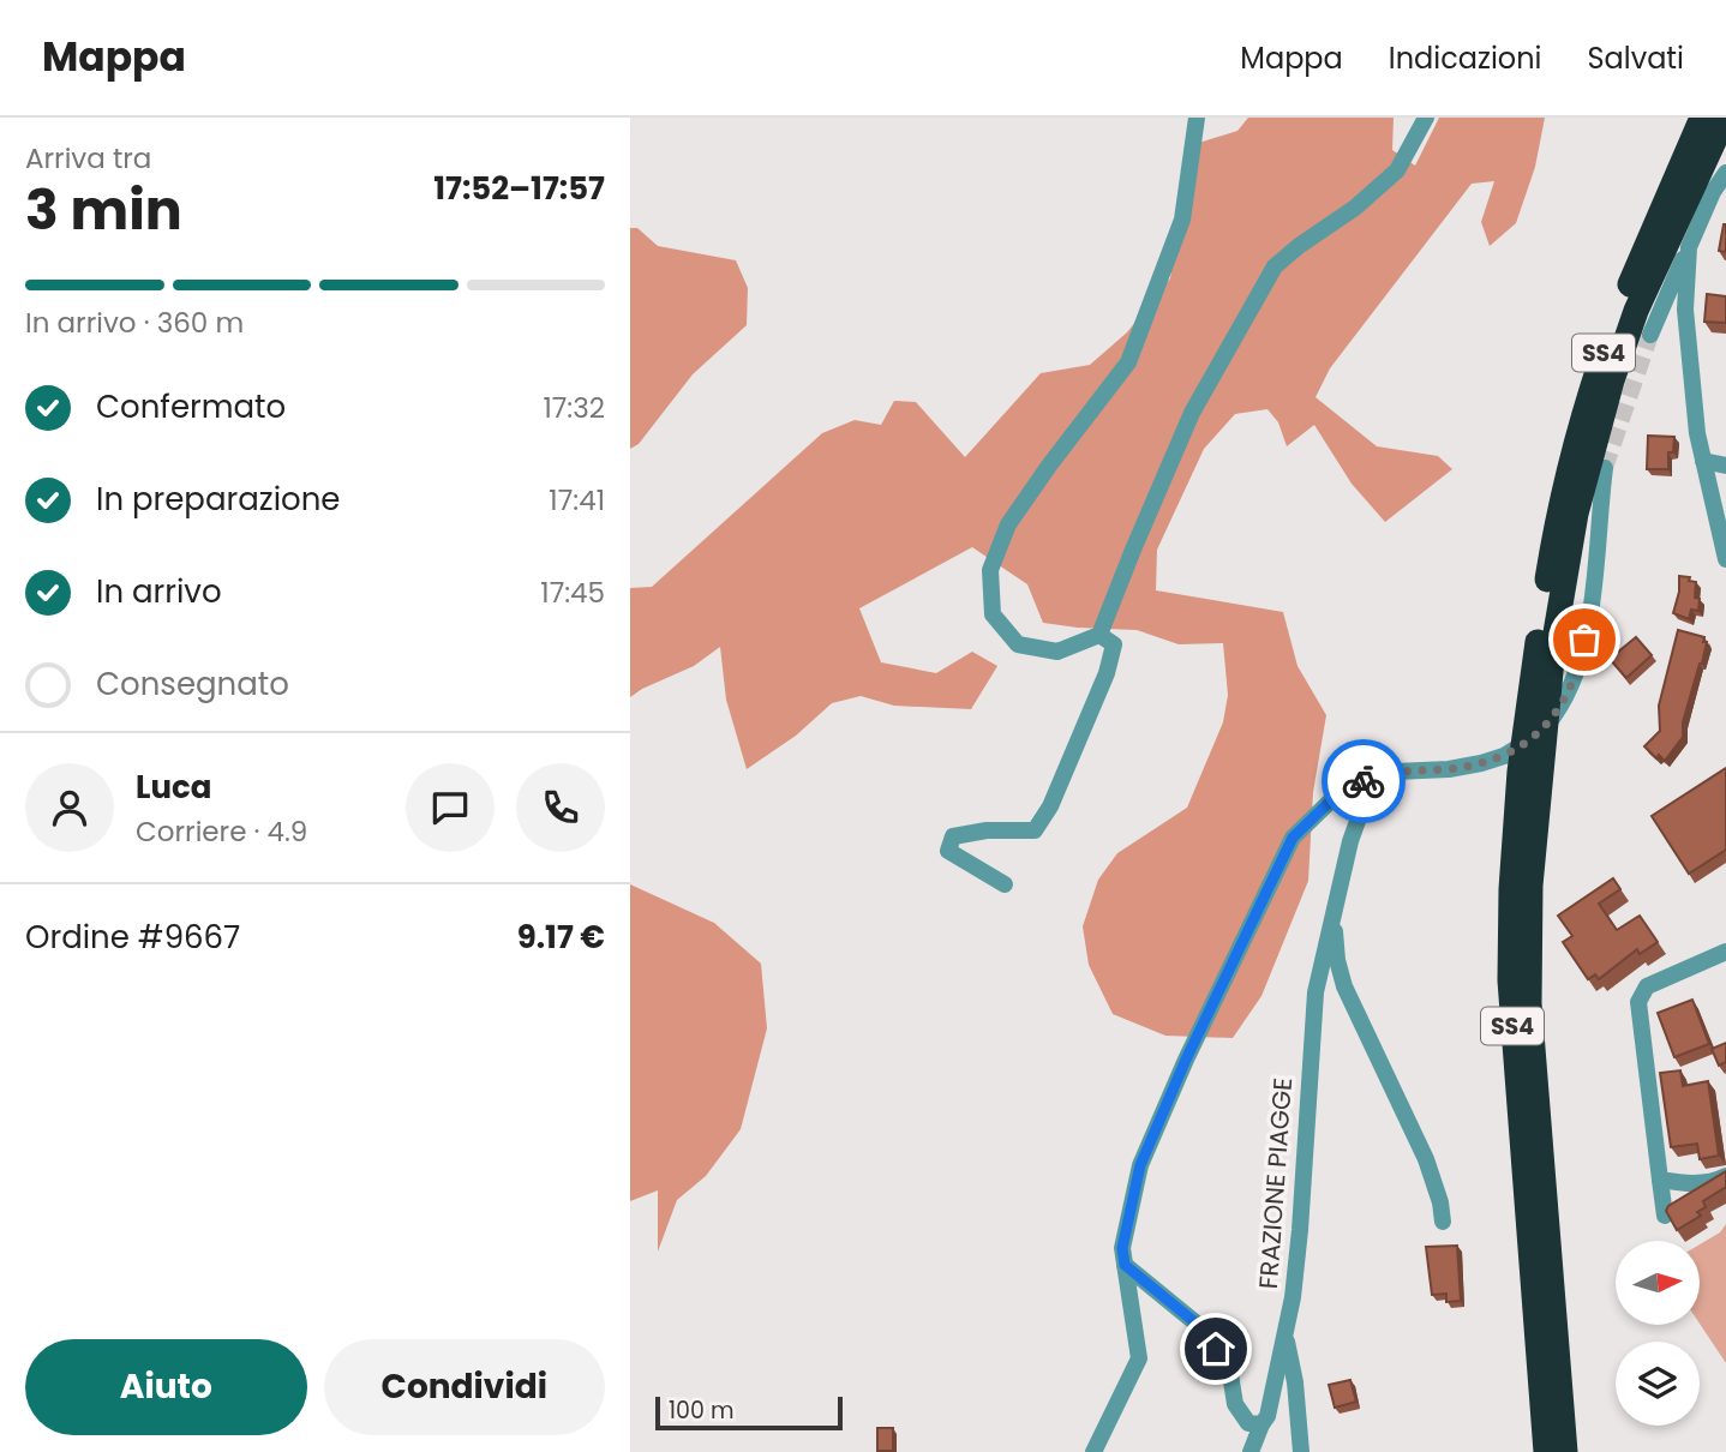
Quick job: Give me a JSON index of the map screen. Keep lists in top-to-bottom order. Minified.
{"streets":{"highway":["SS4"],"street":["FRAZIONE PIAGGE"]},"scale_bar":"100 m","north":"right","page":{"header":"Mappa","nav":["Mappa","Indicazioni","Salvati"],"heading":["3 min","Arriva tra","17:52–17:57"],"panel":["Luca","Corriere · 4.9","Ordine #9667","9.17 €"],"bar":"In arrivo · 360 m","list":[["Confermato","17:32"],["In preparazione","17:41"],["In arrivo","17:45"],"Consegnato"],"buttons":["Aiuto","Condividi"],"scale":"100 m"}}
